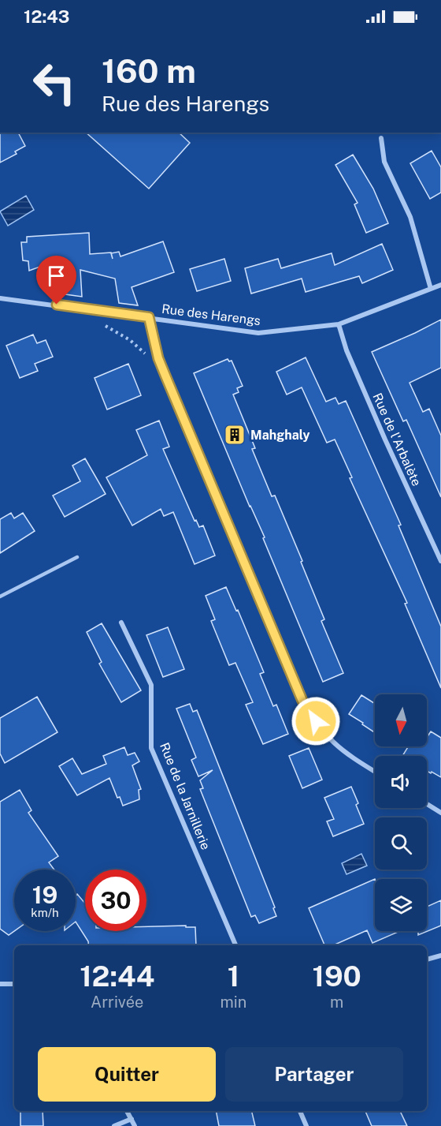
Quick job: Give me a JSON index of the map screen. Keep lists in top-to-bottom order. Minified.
{"streets":{"street":["Rue des Harengs","Rue de l'Arbalète","Rue de la Jarnillerie"]},"crossings":[["Rue des Harengs","Rue de l'Arbalète"]],"places":{"building":["Mahghaly"]},"north":"bottom","page":{"status":"12:43","turn":["160 m","Rue des Harengs"],"speed":"19 km/h","limit":"30","eta":["12:44","Arrivée","1","min","190","m"],"buttons":["Quitter","Partager"]}}
